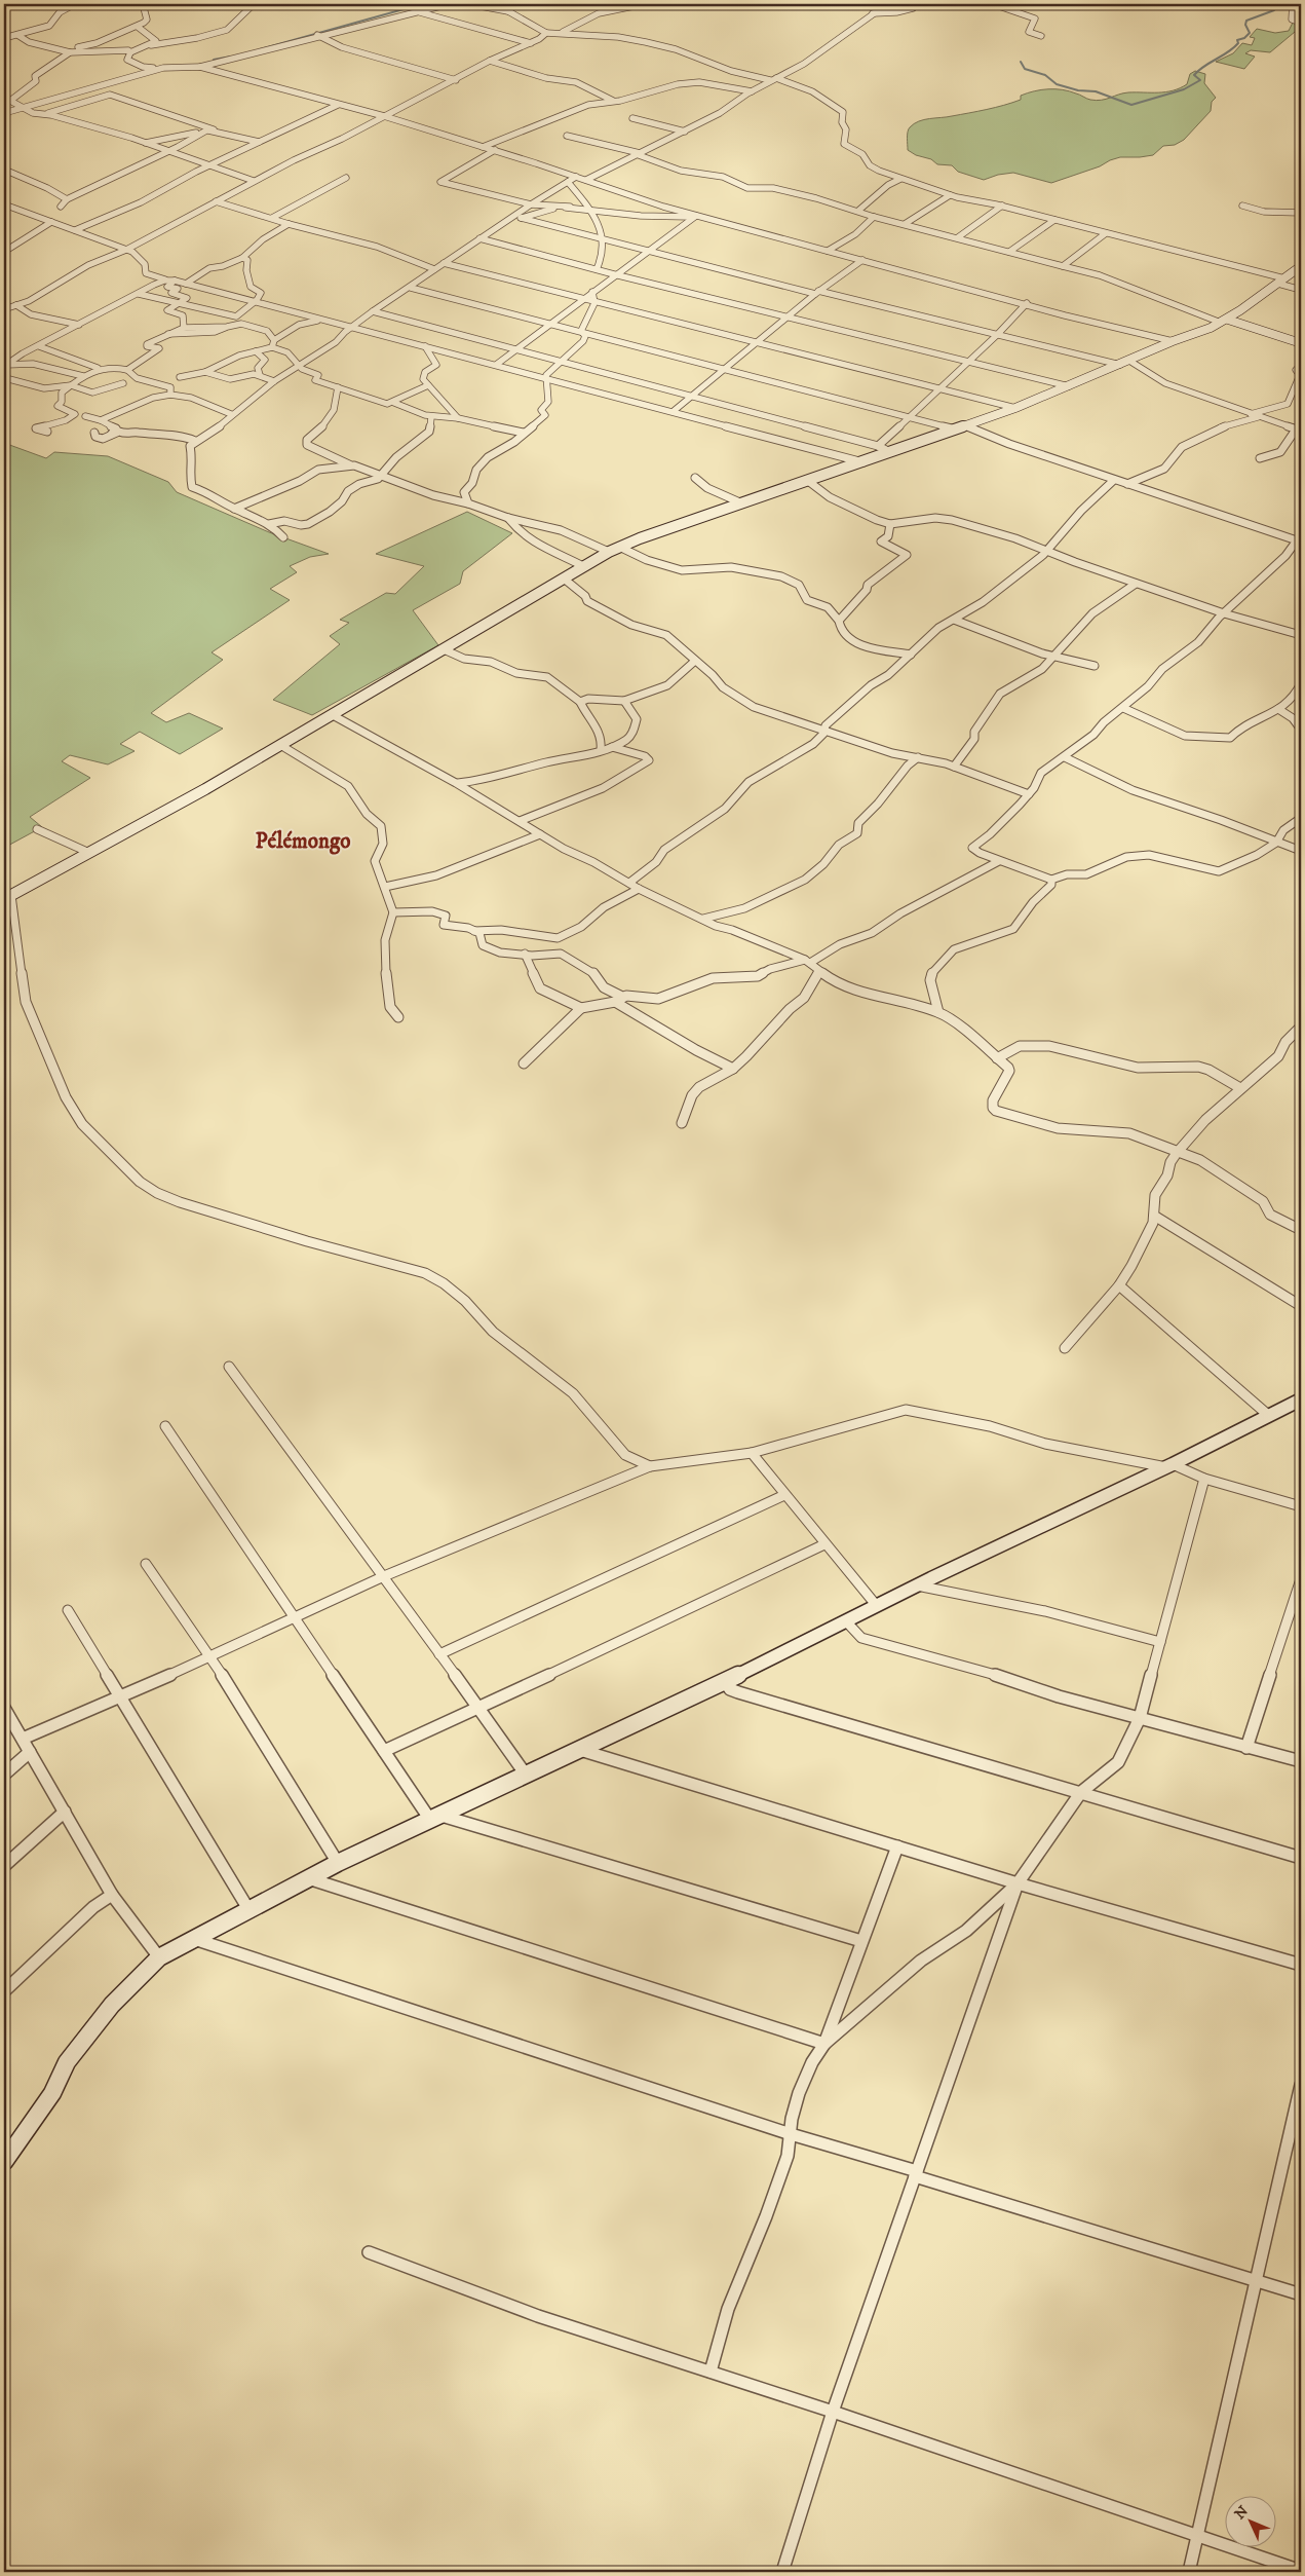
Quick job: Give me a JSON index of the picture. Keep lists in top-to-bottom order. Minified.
{"districts":["Pélémongo"],"north":"top left"}
